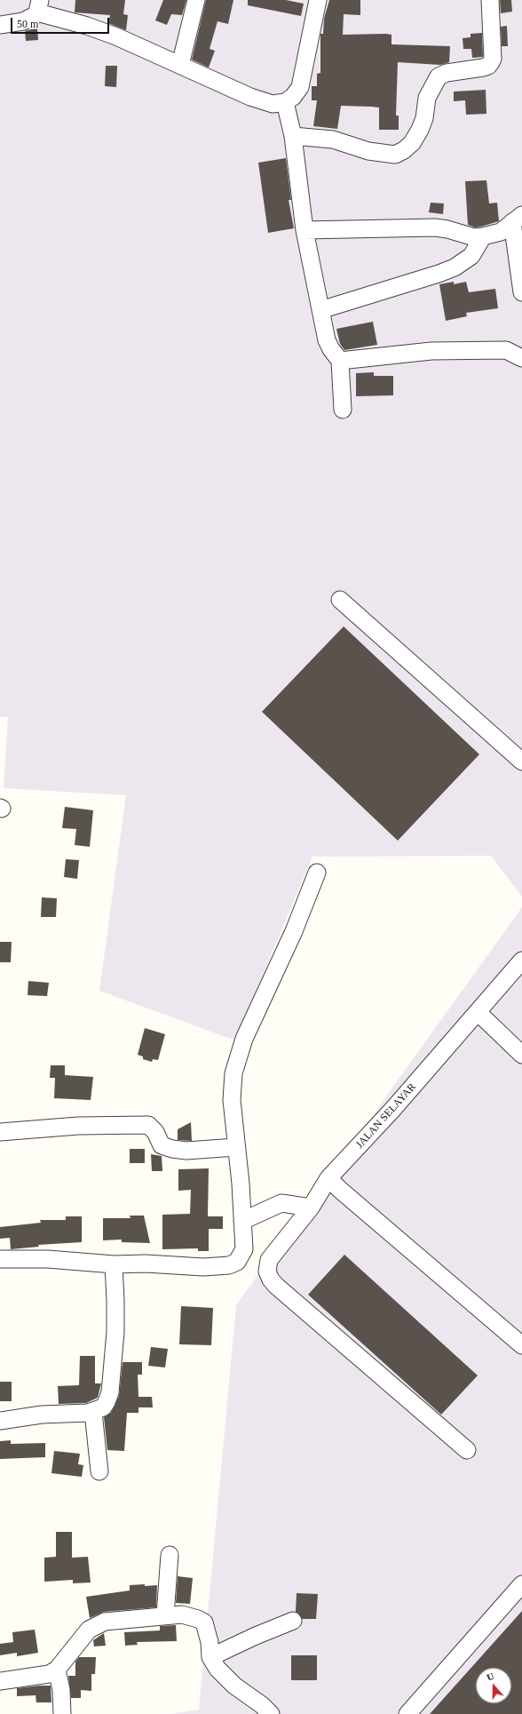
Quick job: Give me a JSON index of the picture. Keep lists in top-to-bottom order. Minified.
{"streets":{"street":["JALAN SELAYAR"]},"scale_bar":"50 m","north":"top"}
